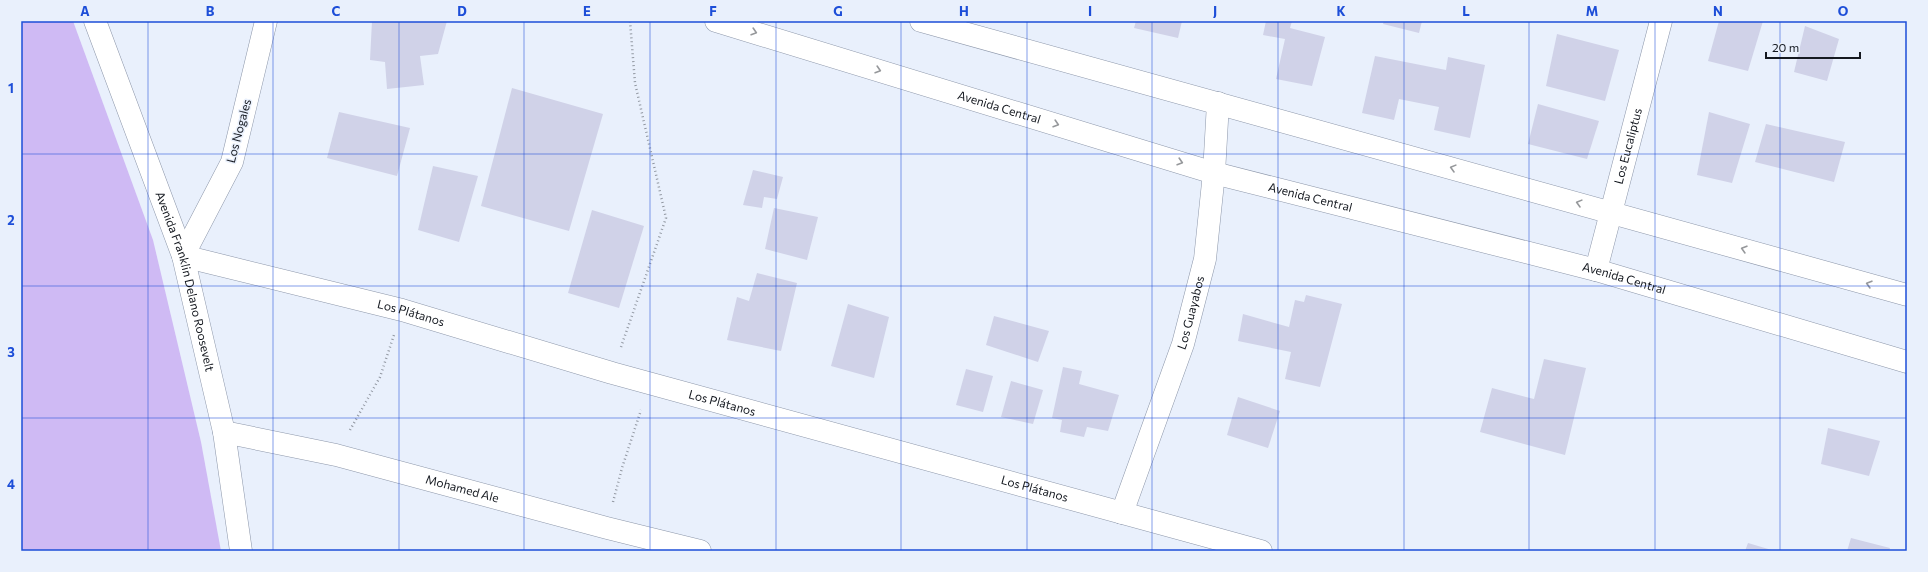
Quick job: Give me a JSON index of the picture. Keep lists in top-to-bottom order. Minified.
{"streets":{"street":["Avenida Central","Los Nogales","Los Eucaliptus","Avenida Franklin Delano Roosevelt","Los Guayabos","Los Plátanos","Mohamed Ale"]},"crossings":[["Avenida Central","Los Eucaliptus"],["Avenida Central","Los Guayabos"],["Los Nogales","Avenida Franklin Delano Roosevelt"],["Los Nogales","Los Plátanos"],["Avenida Franklin Delano Roosevelt","Los Plátanos"],["Avenida Franklin Delano Roosevelt","Mohamed Ale"],["Los Guayabos","Los Plátanos"]],"scale_bar":"20 m","grid":{"columns":["A","B","C","D","E","F","G","H","I","J","K","L","M","N","O"],"rows":["1","2","3","4"]}}
